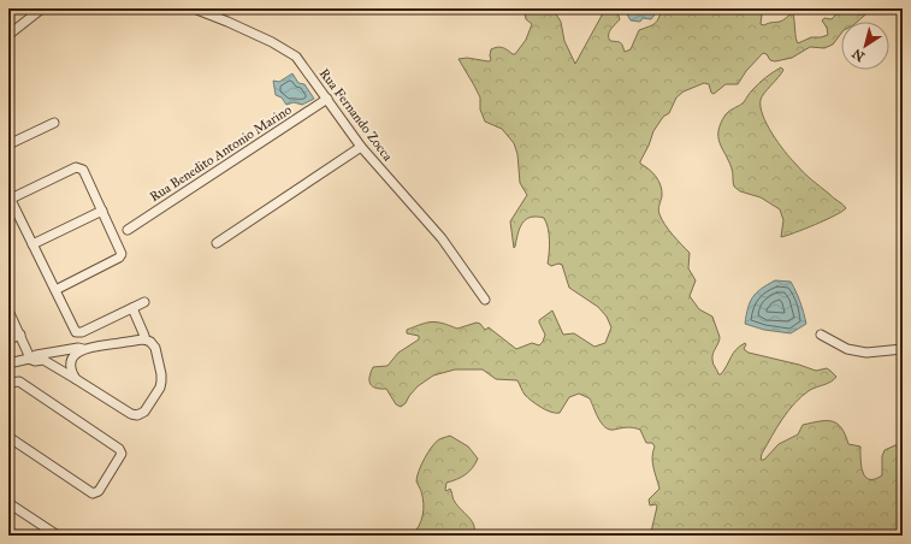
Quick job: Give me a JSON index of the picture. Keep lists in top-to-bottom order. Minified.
{"streets":{"street":["Rua Fernando Zocca","Rua Benedito Antonio Marino"]},"crossings":[["Rua Fernando Zocca","Rua Benedito Antonio Marino"]],"north":"bottom left"}
